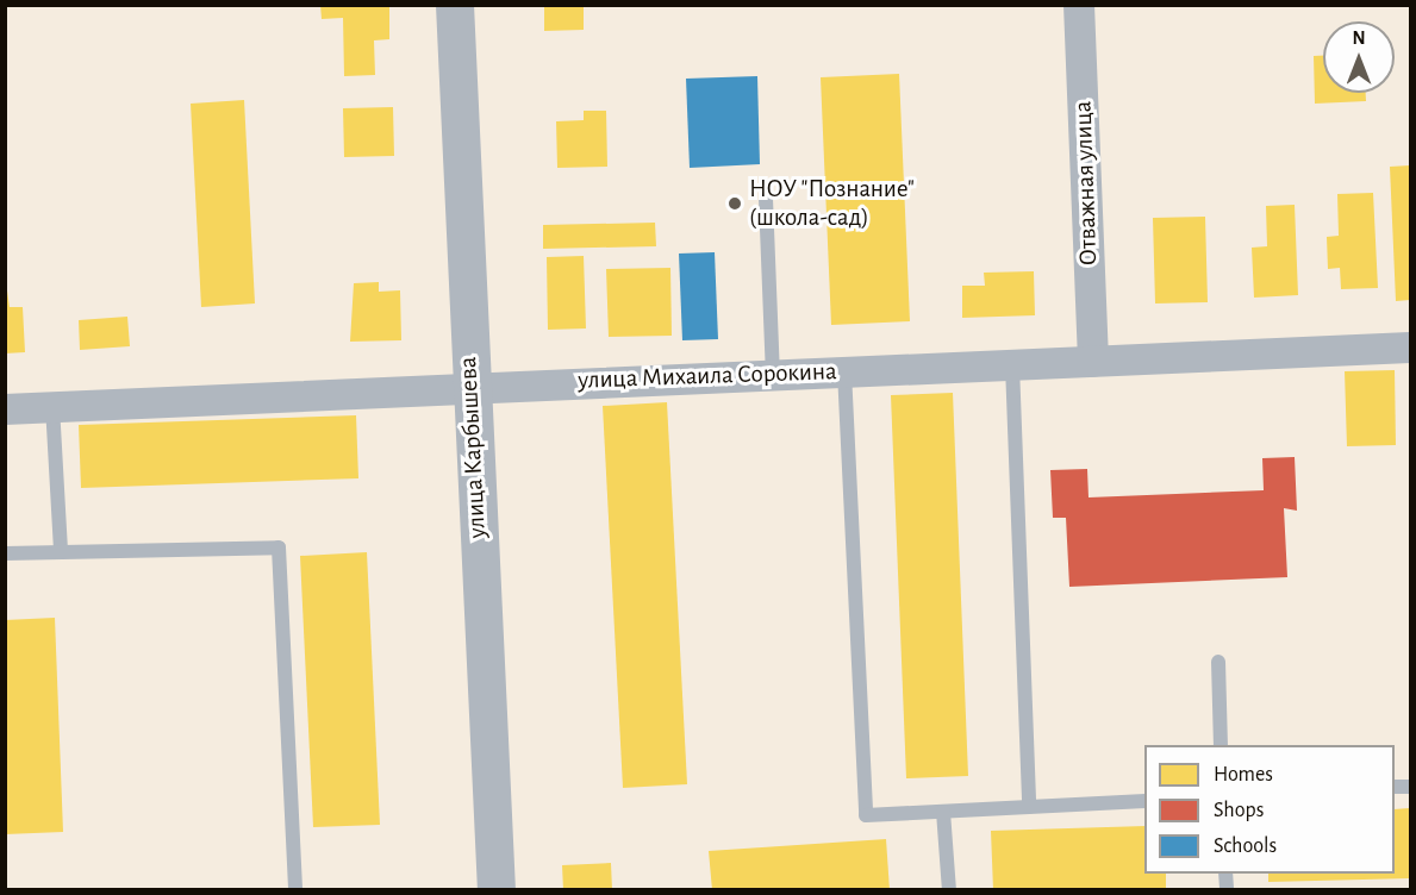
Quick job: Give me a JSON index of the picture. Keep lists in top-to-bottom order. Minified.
{"streets":{"street":["Отважная улица","улица Михаила Сорокина","улица Карбышева"]},"crossings":[["Отважная улица","улица Михаила Сорокина"],["улица Михаила Сорокина","улица Карбышева"]],"places":["НОУ \"Познание\" (школа-сад)"],"legend":["Homes","Shops","Schools"],"north":"top"}
